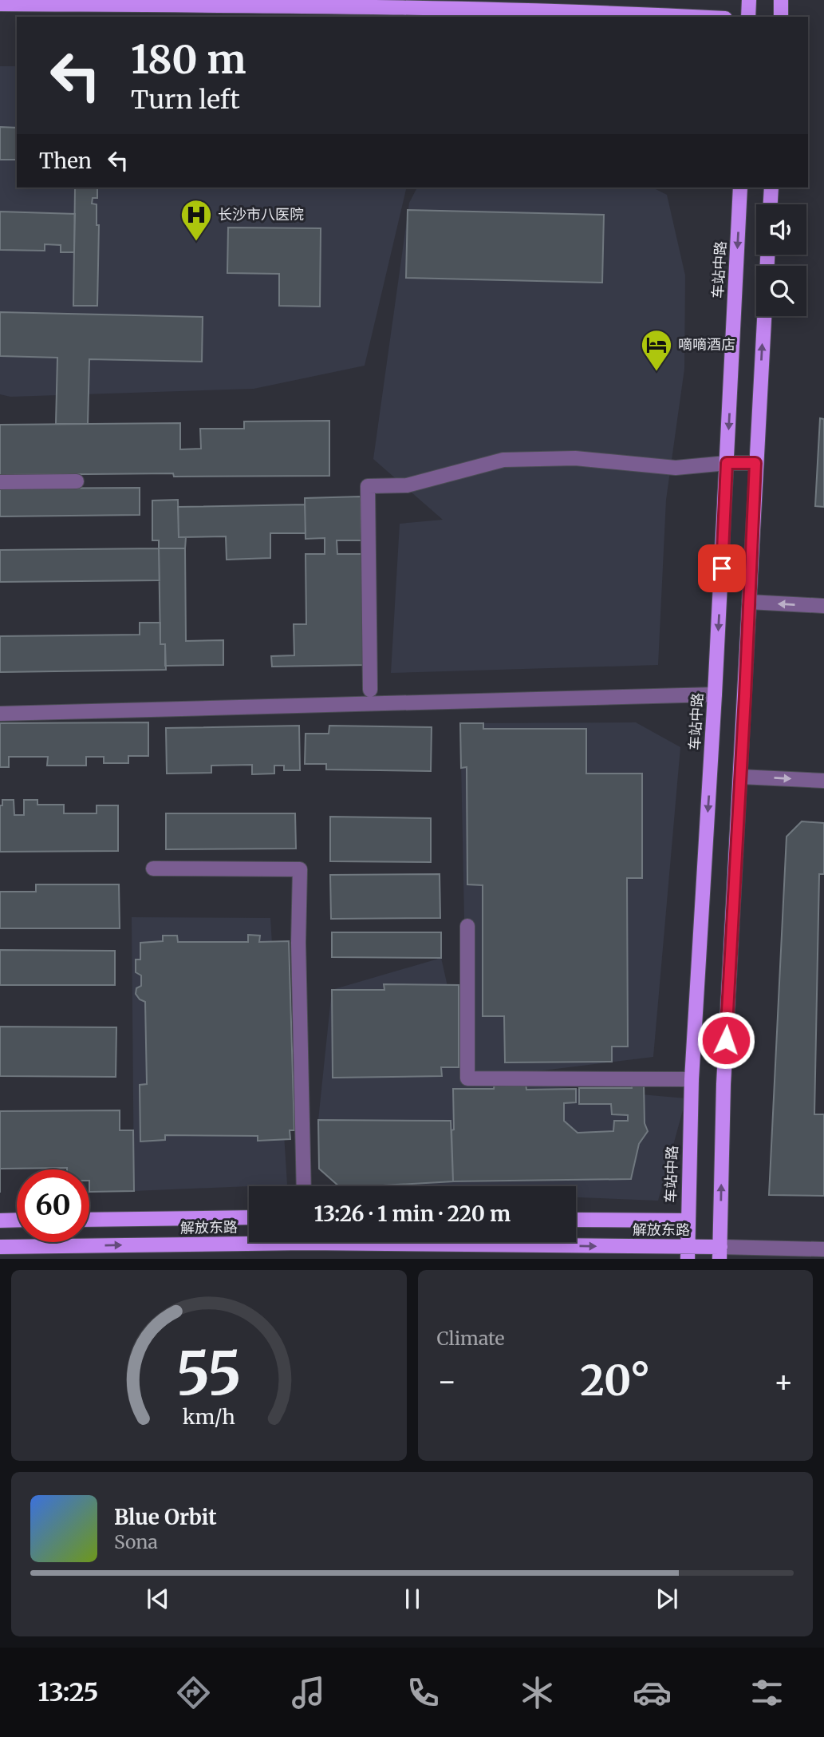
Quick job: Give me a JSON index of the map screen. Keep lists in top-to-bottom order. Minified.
{"streets":{"main road":["车站中路","解放东路"]},"crossings":[["车站中路","解放东路"]],"places":{"hospital":["长沙市八医院"],"hotel":["嘀嘀酒店"]},"page":{"turn":["180 m","Turn left"],"then":"Then","limit":"60","trip":"13:26 · 1 min · 220 m","tile":"Climate","heat":["−","20°","+"],"song":["Blue Orbit","Sona"],"tabs":"13:25","gauge":["55","km/h"]}}
